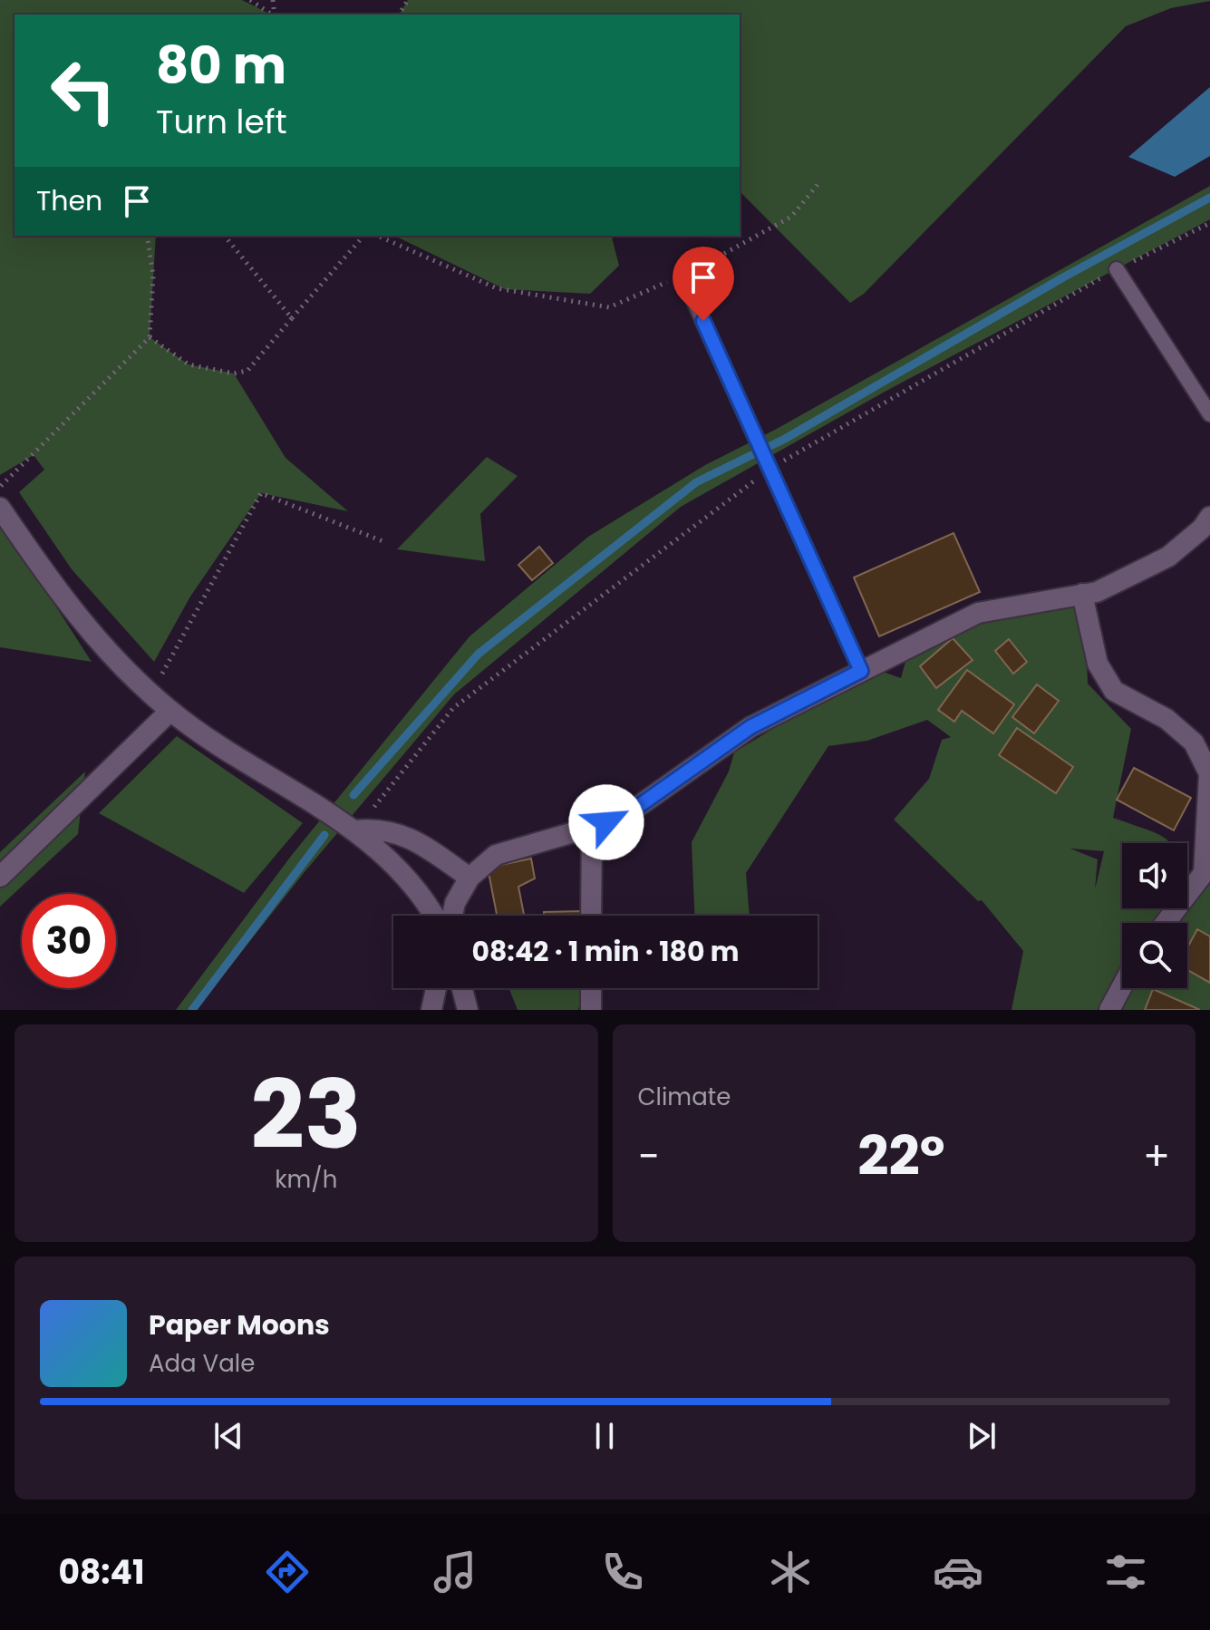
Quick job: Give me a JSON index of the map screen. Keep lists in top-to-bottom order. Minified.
{"page":{"turn":["80 m","Turn left"],"then":"Then","limit":"30","trip":"08:42 · 1 min · 180 m","tile":[["23","km/h"],"Climate"],"heat":["−","22°","+"],"song":["Paper Moons","Ada Vale"],"tabs":"08:41"}}
